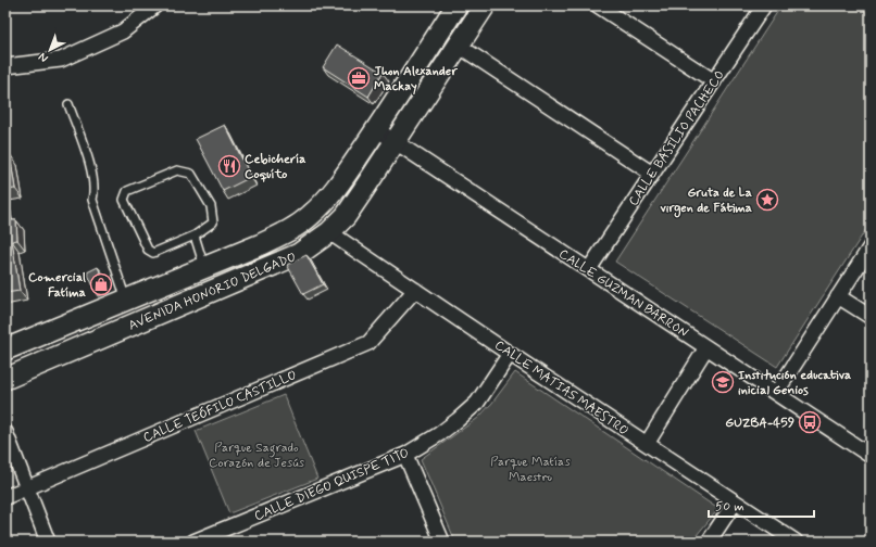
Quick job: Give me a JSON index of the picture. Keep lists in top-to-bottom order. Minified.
{"streets":{"street":["CALLE BASILIO PACHECO","AVENIDA HONORIO DELGADO","CALLE GUZMAN BARRON","CALLE MATIAS MAESTRO","CALLE TEÓFILO CASTILLO","CALLE DIEGO QUISPE TITO"]},"crossings":[["CALLE BASILIO PACHECO","CALLE GUZMAN BARRON"],["AVENIDA HONORIO DELGADO","CALLE GUZMAN BARRON"],["AVENIDA HONORIO DELGADO","CALLE MATIAS MAESTRO"],["CALLE MATIAS MAESTRO","CALLE TEÓFILO CASTILLO"],["CALLE MATIAS MAESTRO","CALLE DIEGO QUISPE TITO"]],"parks":["Parque Sagrado Corazón de Jesús","Parque Matías Maestro"],"places":{"office":["Jhon Alexander Mackay"],"restaurant":["Cebichería Coquíto"],"place":["Gruta de La virgen de Fátima"],"shop":["Comercial Fatíma"],"school or university":["Institución educativa inicial Genios"],"bus stop":["GUZBA-459"]},"scale_bar":"50 m","north":"bottom left"}
